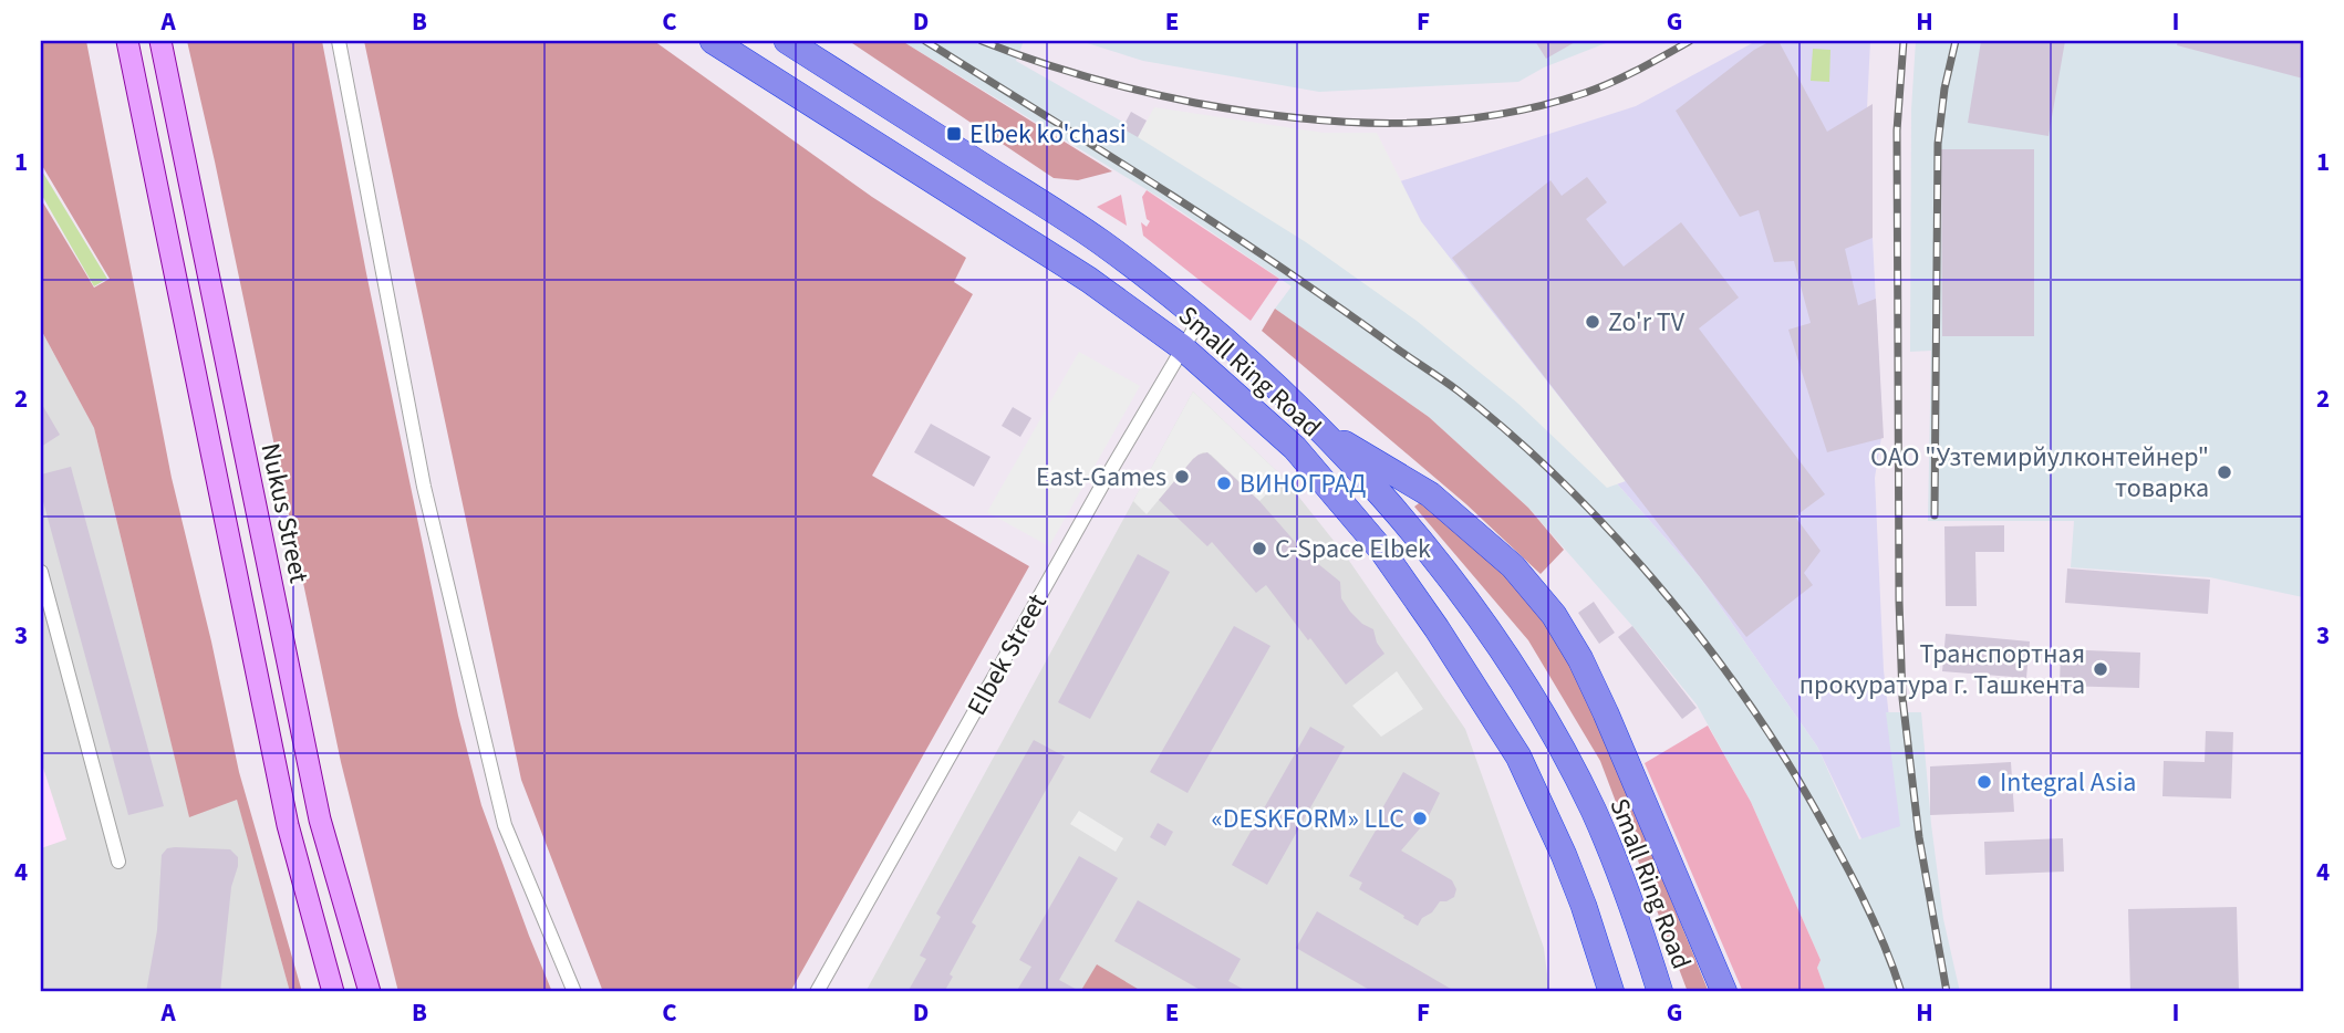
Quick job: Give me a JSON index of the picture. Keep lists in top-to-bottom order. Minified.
{"streets":{"highway":["Small Ring Road"],"main road":["Nukus Street"],"street":["Elbek Street"]},"crossings":[["Small Ring Road","Elbek Street"]],"places":{"transit":["Elbek ko'chasi"],"other":["Zo'r TV","ОАО \"Узтемирйулконтейнер\" товарка","East-Games","ВИНОГРАД","C-Space Elbek","Транспортная прокуратура г. Ташкента","Integral Asia","«DESKFORM» LLC"]},"grid":{"columns":["A","B","C","D","E","F","G","H","I"],"rows":["1","2","3","4"]}}
